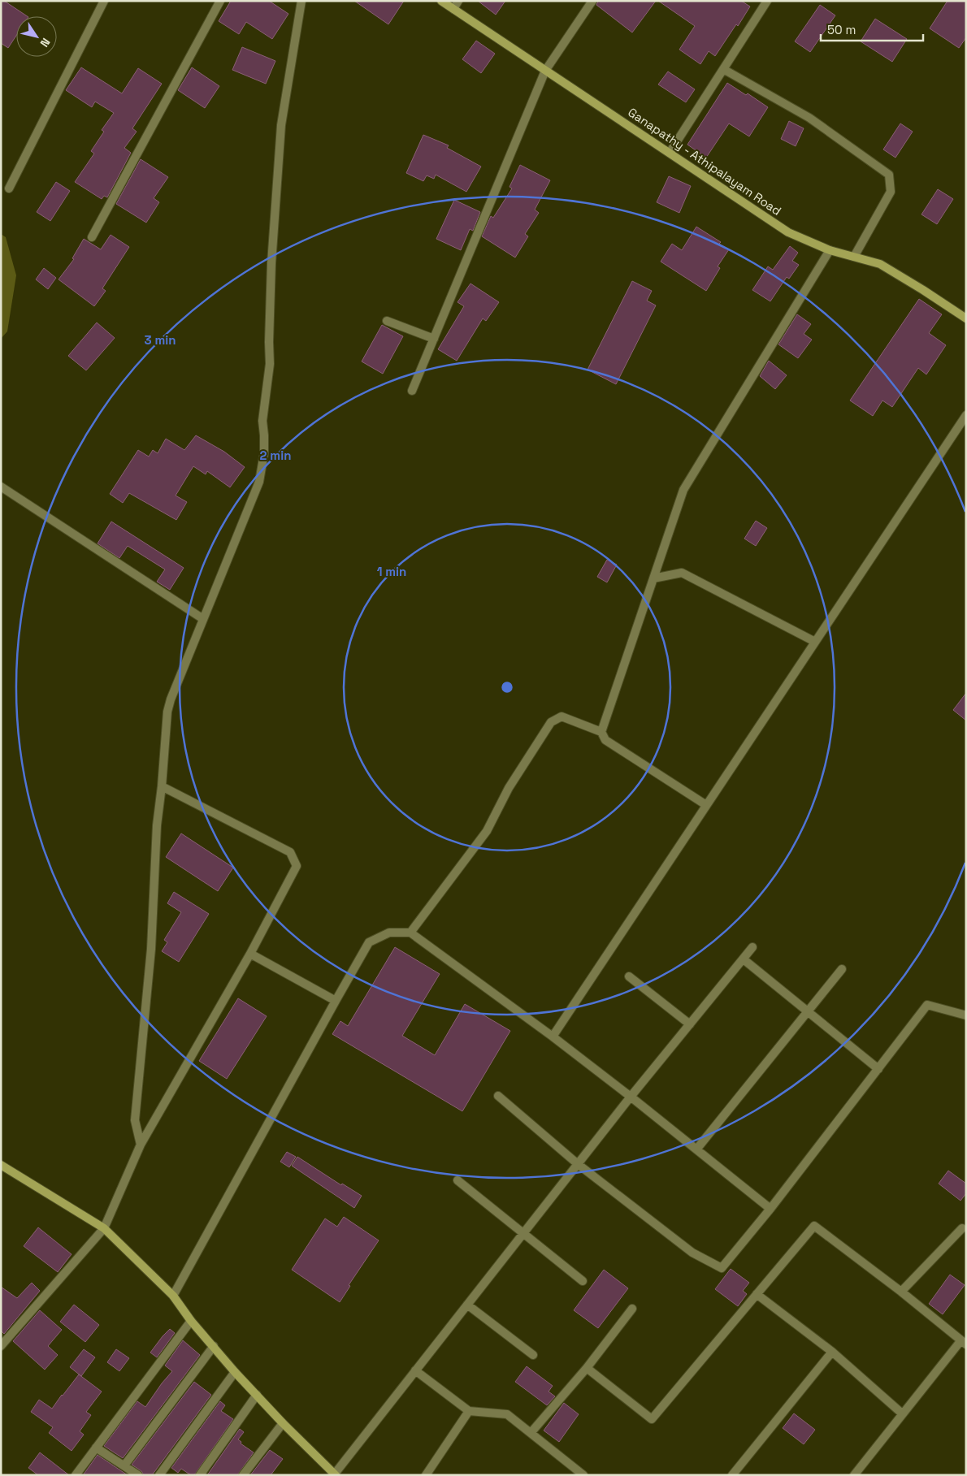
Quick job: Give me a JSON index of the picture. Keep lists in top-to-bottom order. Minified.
{"streets":{"main road":["Ganapathy - Athipalayam Road"]},"scale_bar":"50 m","north":"bottom right","rings":["3 min","2 min","1 min"]}
